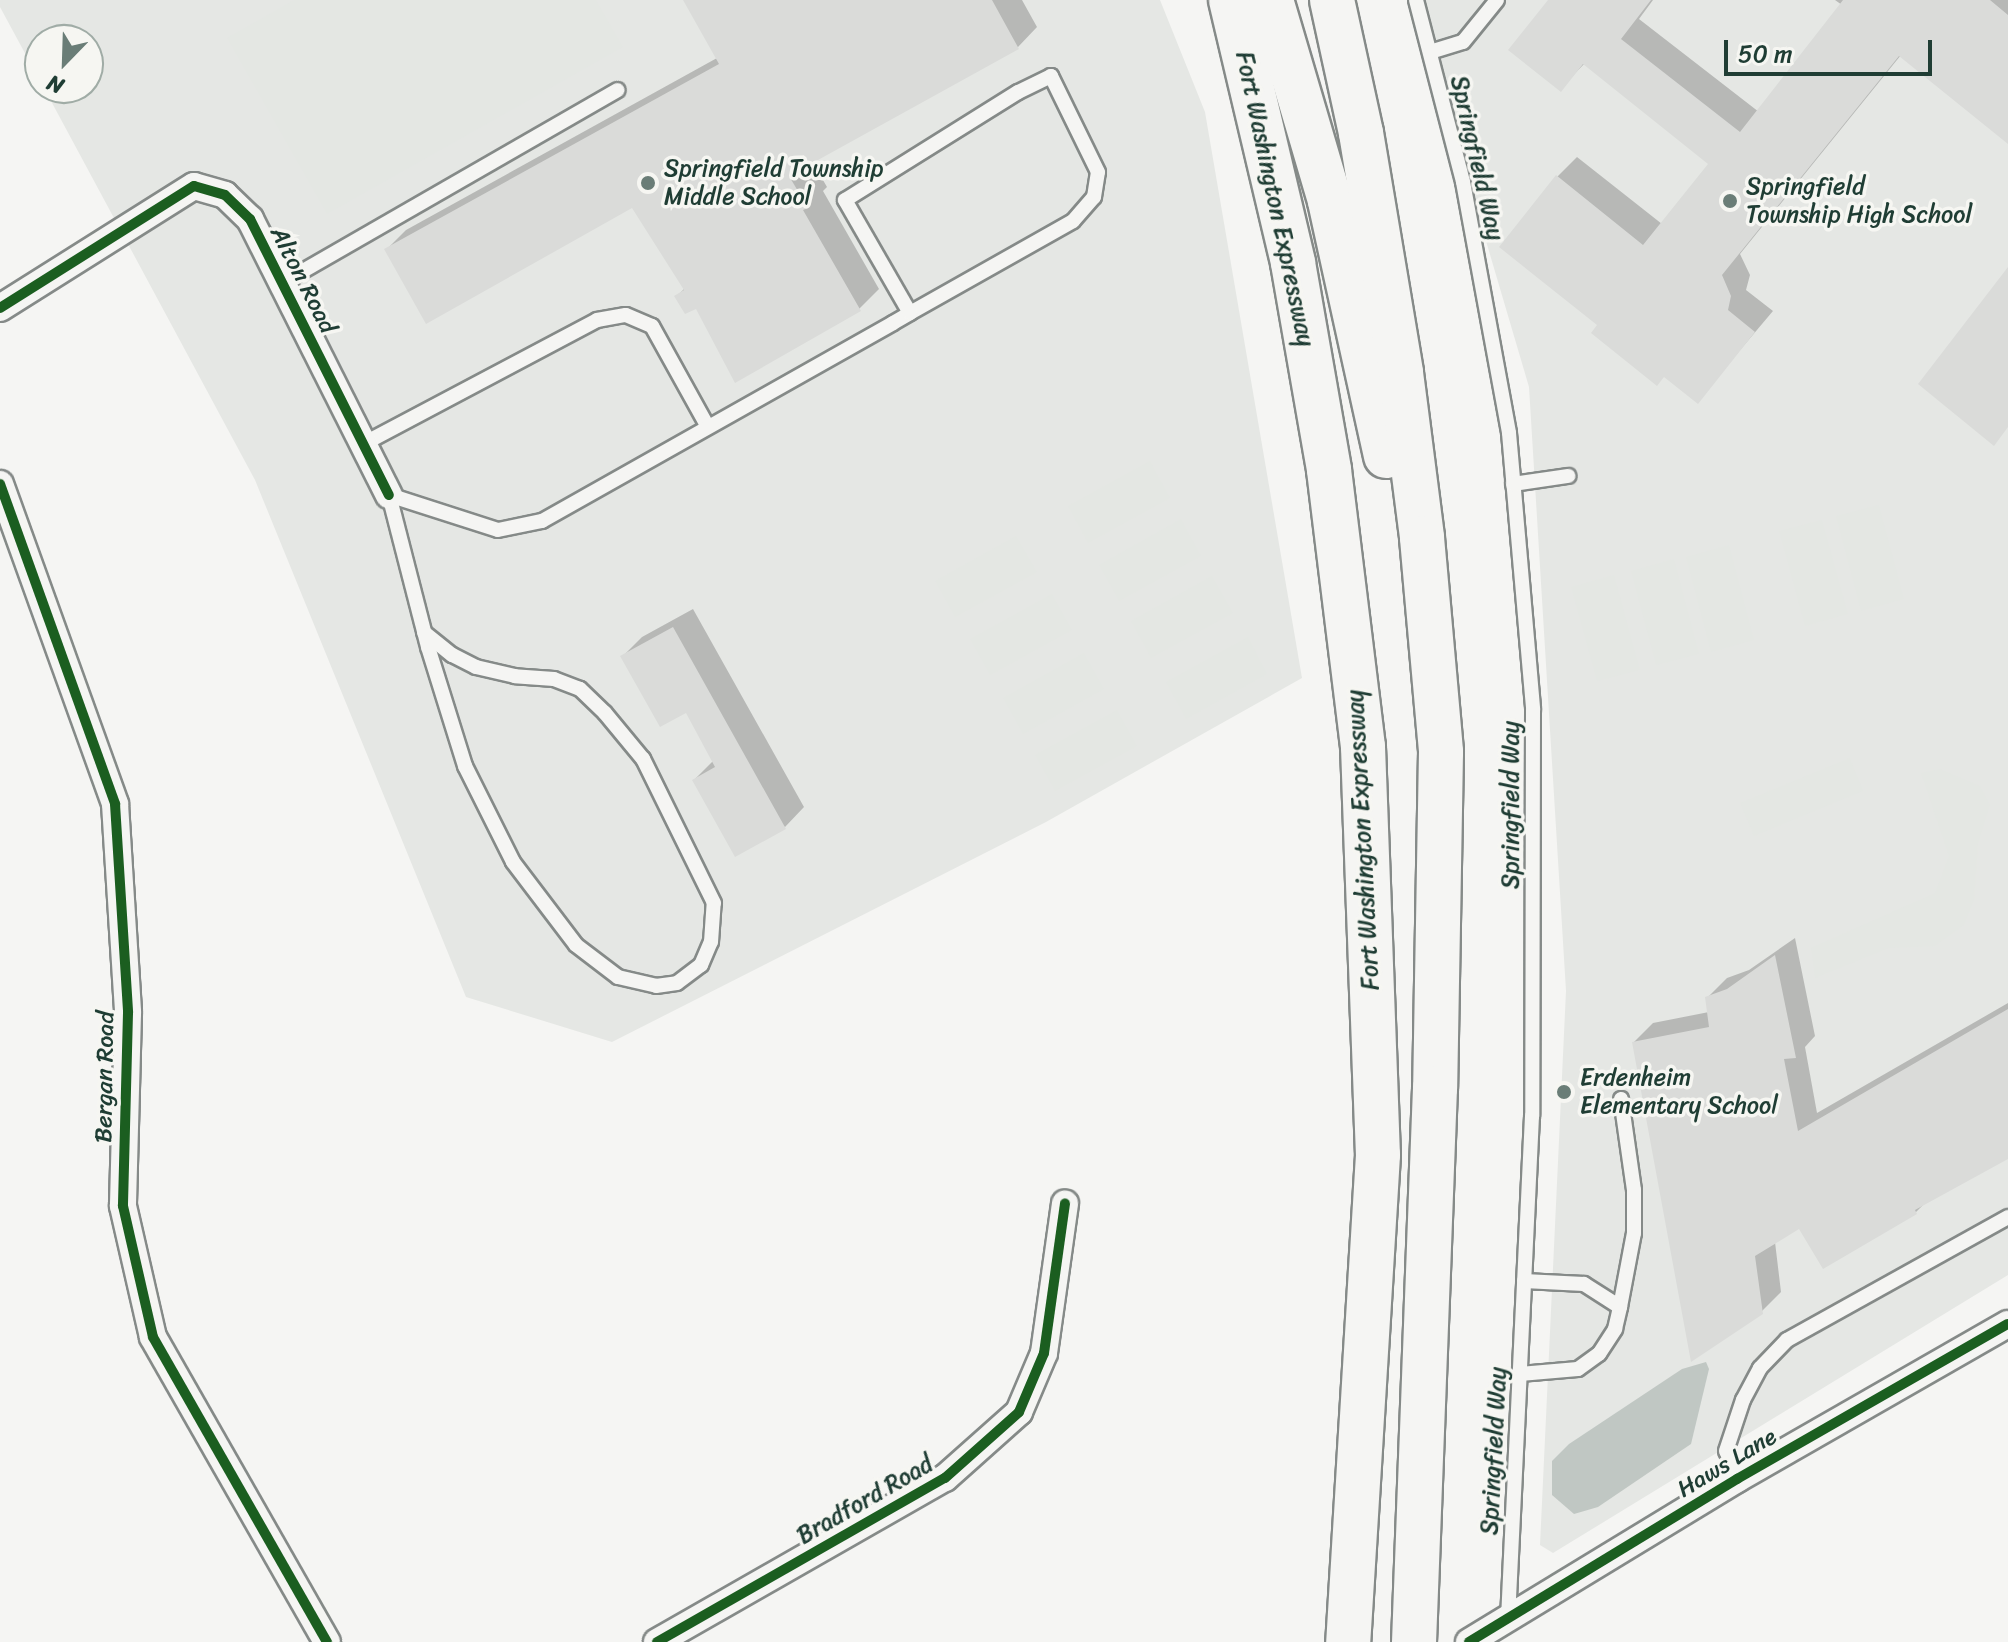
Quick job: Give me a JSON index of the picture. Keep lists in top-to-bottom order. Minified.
{"streets":{"highway":["Fort Washington Expressway"],"street":["Alton Road","Bergan Road","Haws Lane","Bradford Road"],"lane":["Springfield Way"]},"crossings":[["Springfield Way","Haws Lane"]],"places":["Springfield Township Middle School","Springfield Township High School","Erdenheim Elementary School"],"scale_bar":"50 m","north":"bottom left"}
